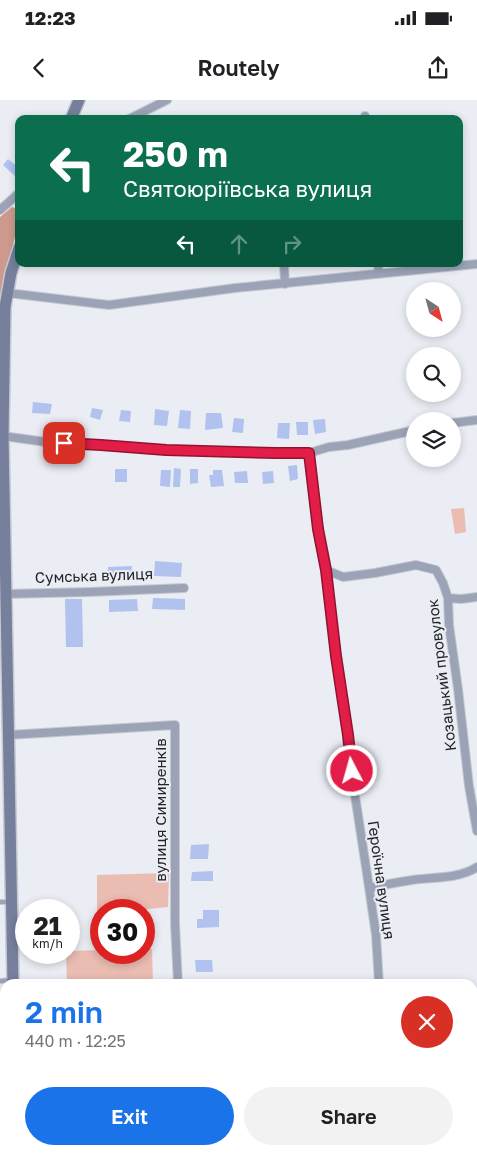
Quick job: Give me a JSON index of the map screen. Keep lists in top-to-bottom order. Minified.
{"streets":{"street":["Сумська вулиця","Козацький провулок","вулиця Симиренків","Героїчна вулиця"]},"crossings":[["Козацький провулок","Героїчна вулиця"]],"north":"bottom right","page":{"status":"12:23","header":"Routely","turn":["250 m","Святоюріївська вулиця"],"speed":"21 km/h","limit":"30","heading":["2 min","440 m · 12:25"],"buttons":["Exit","Share"]}}
